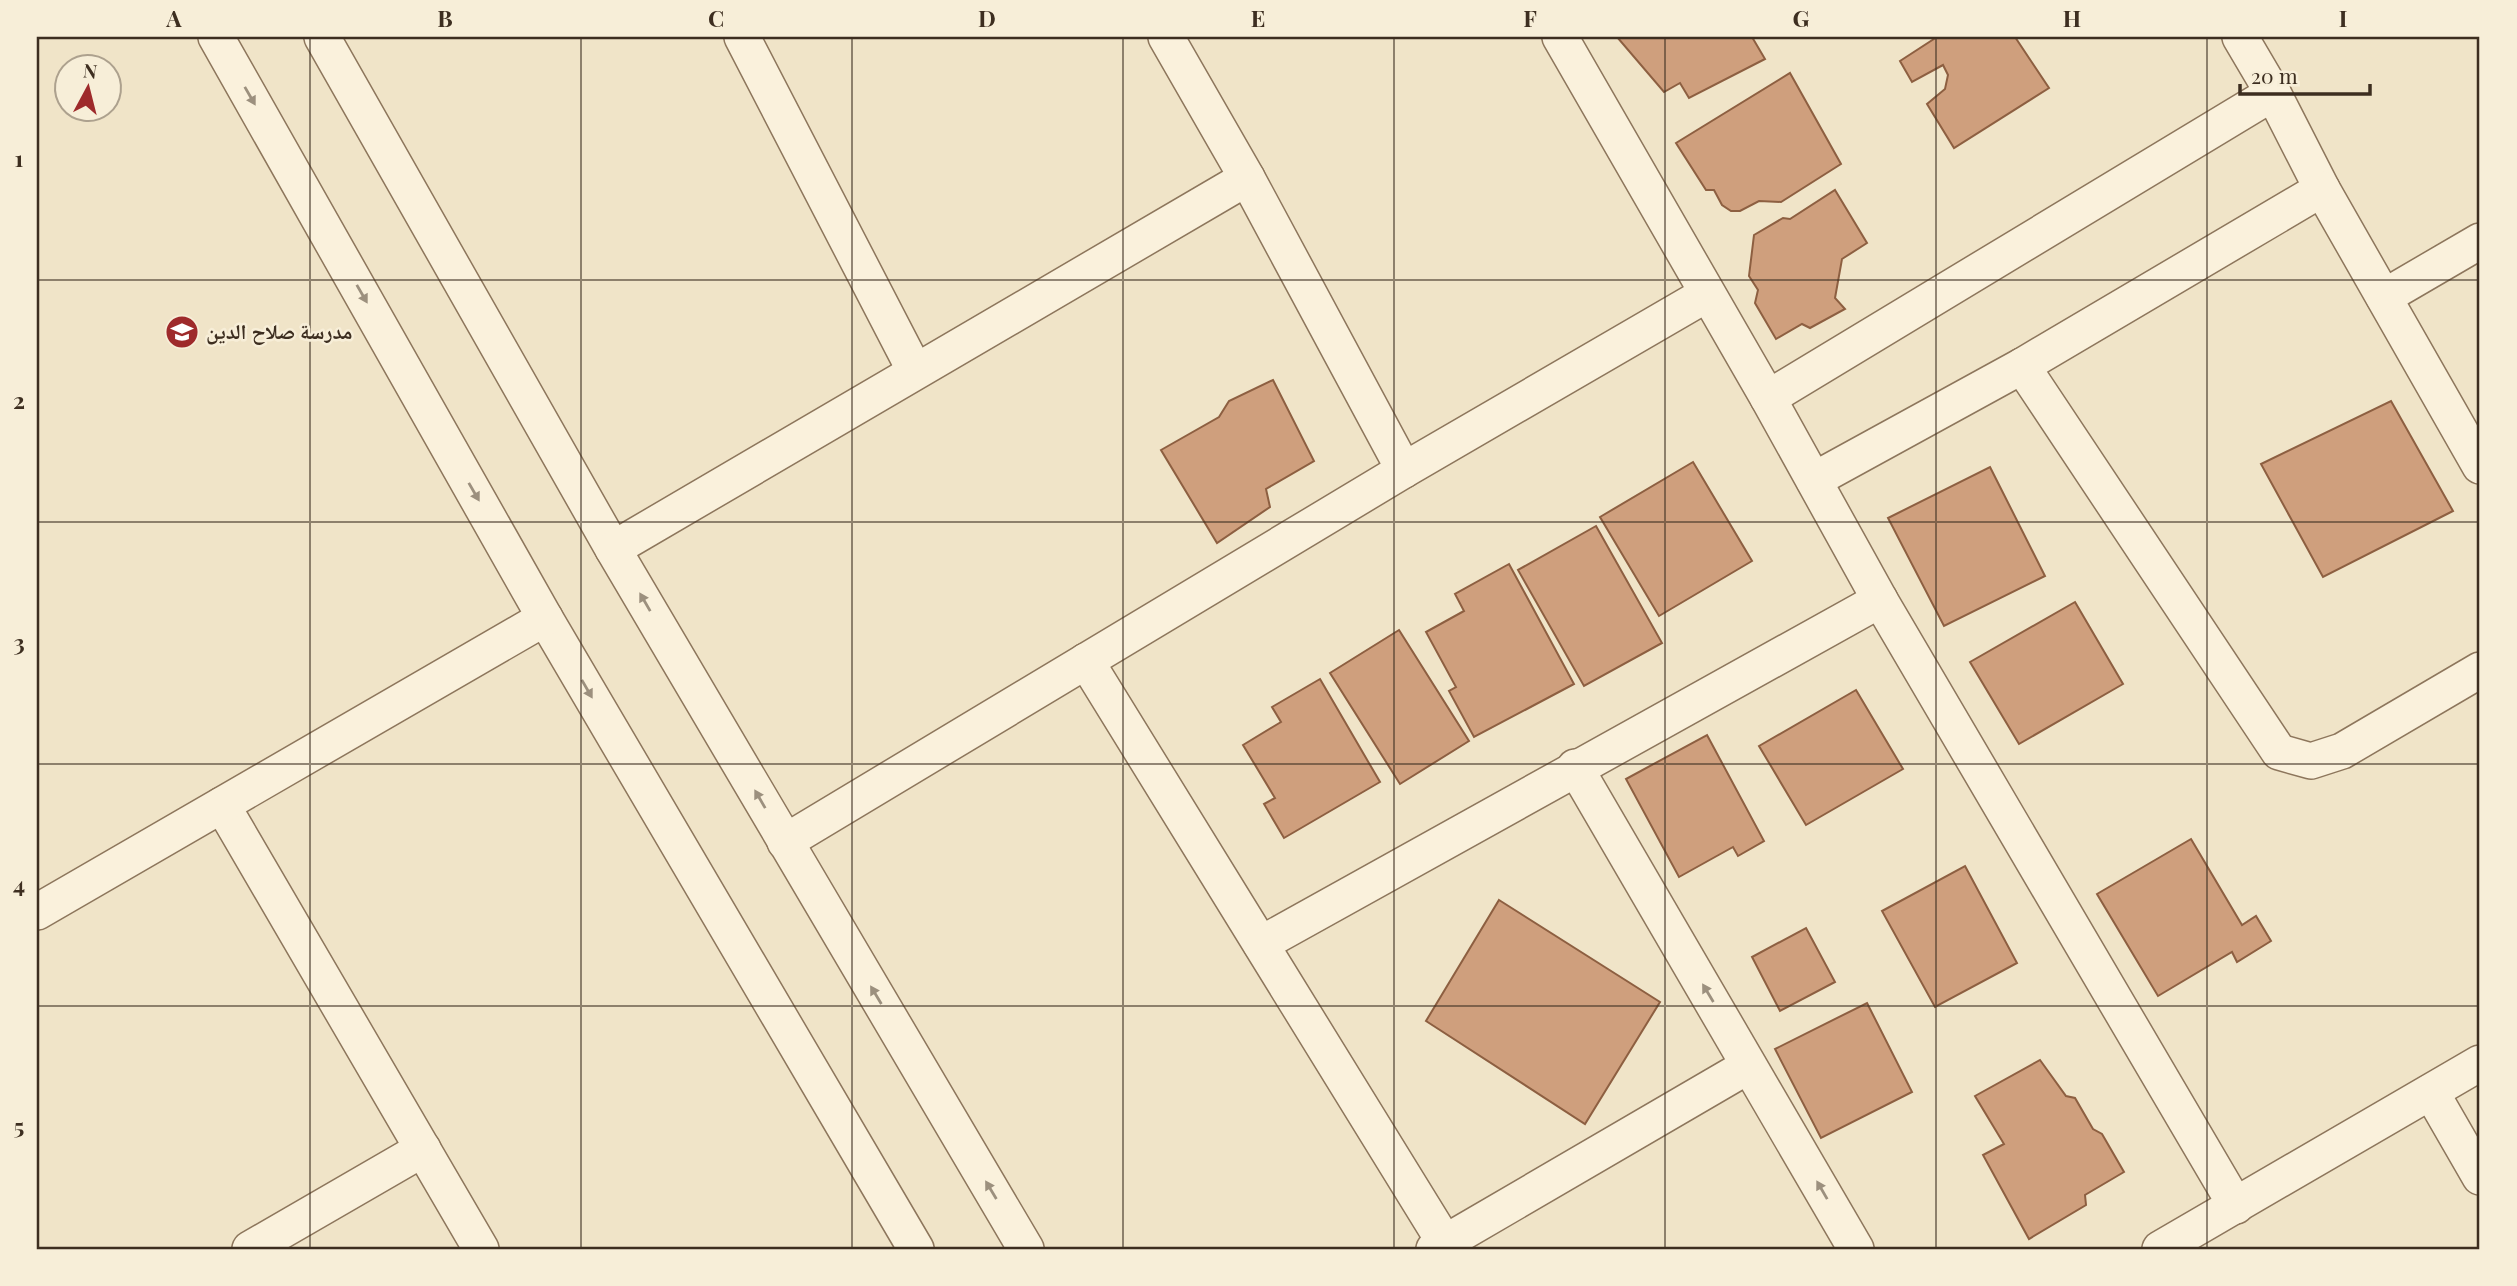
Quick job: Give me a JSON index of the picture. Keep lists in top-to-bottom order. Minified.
{"places":{"school or university":["مدرسة صلاح الدين"]},"scale_bar":"20 m","north":"top","grid":{"columns":["A","B","C","D","E","F","G","H","I"],"rows":["1","2","3","4","5"]}}
